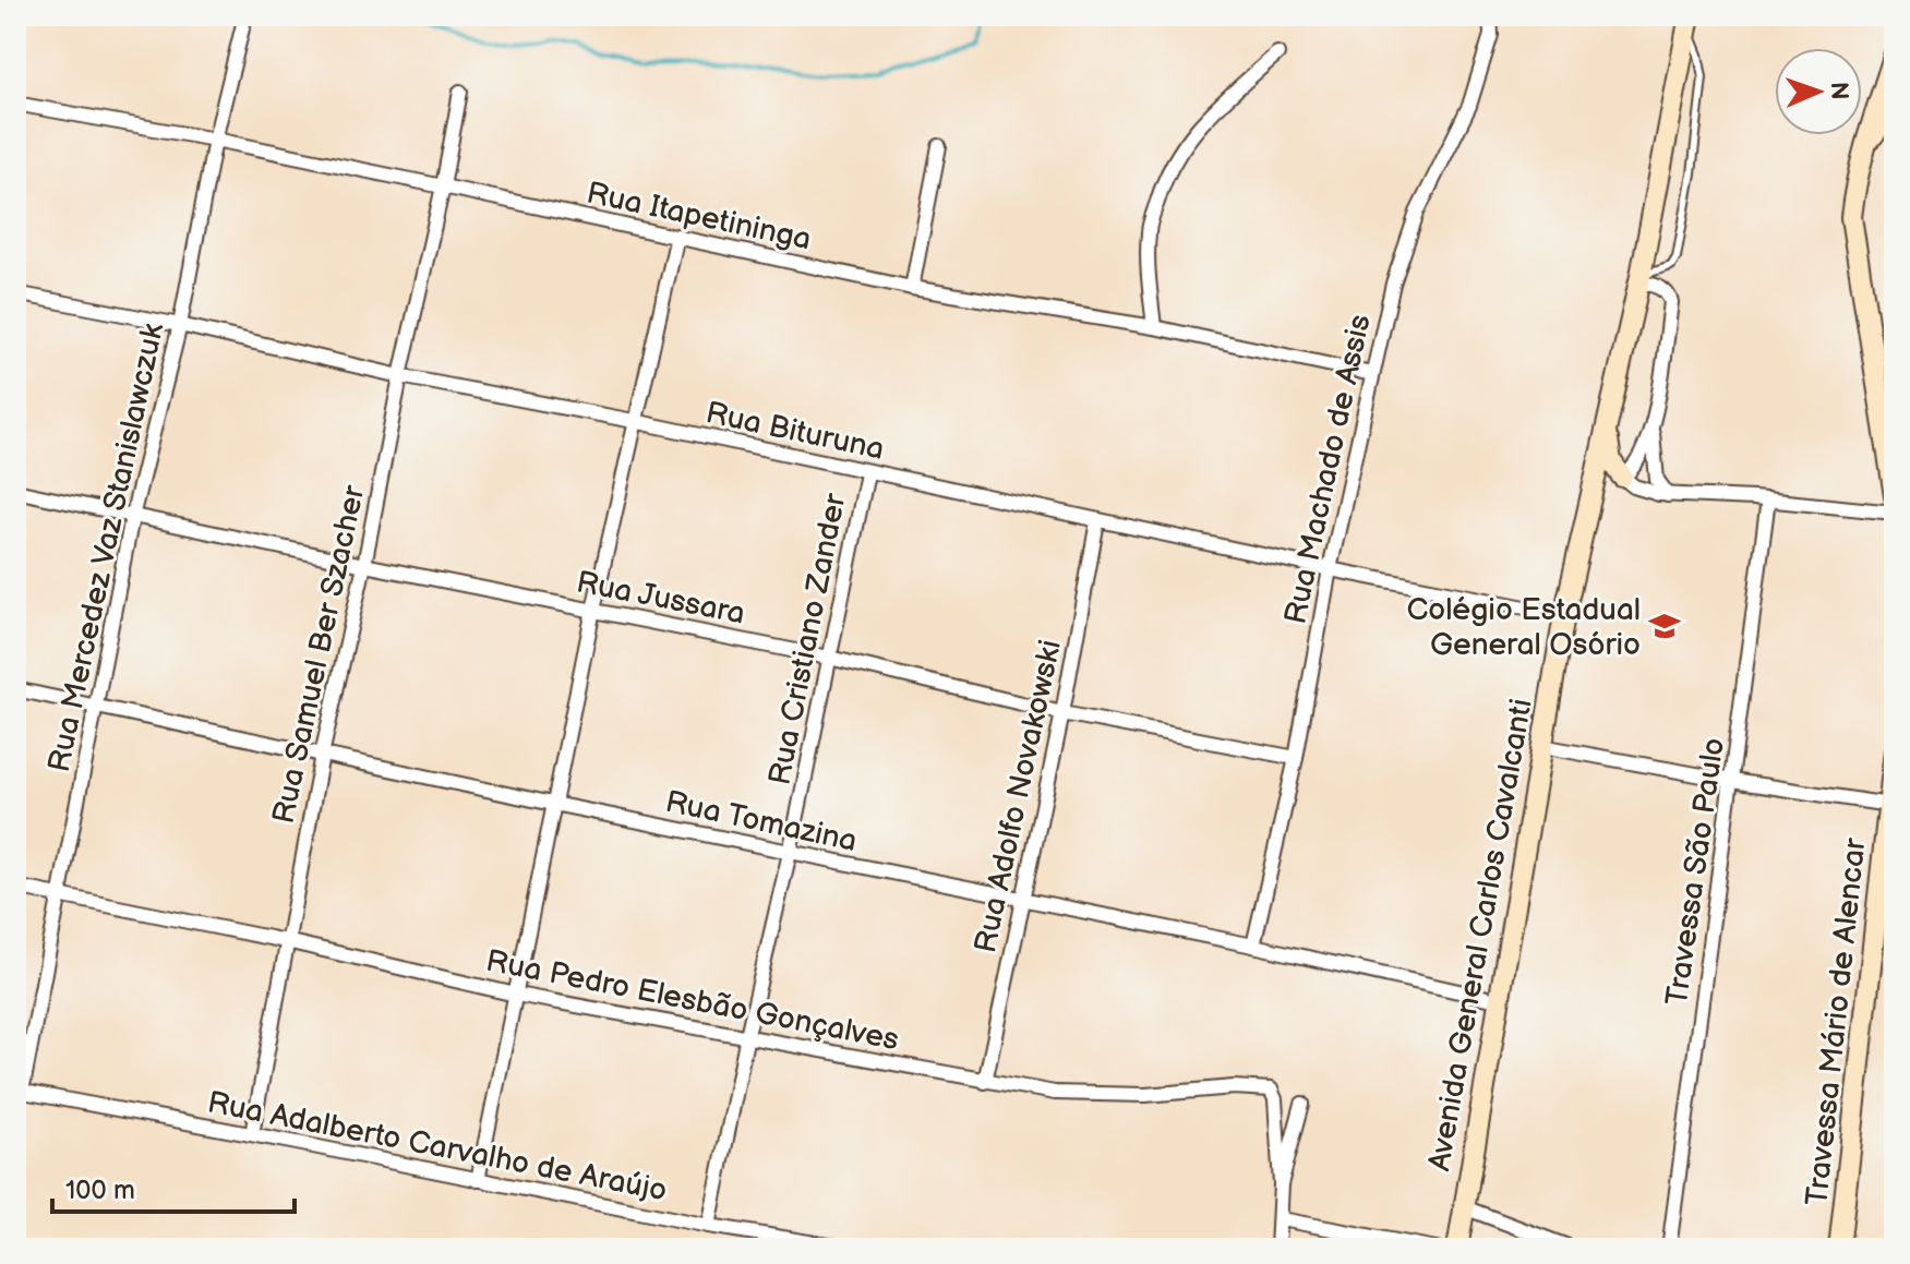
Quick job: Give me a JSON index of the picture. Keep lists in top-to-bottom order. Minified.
{"streets":{"main road":["Avenida General Carlos Cavalcanti","Travessa Mário de Alencar"],"street":["Rua Itapetininga","Rua Bituruna","Rua Machado de Assis","Rua Mercedez Vaz Stanislawczuk","Rua Jussara","Rua Cristiano Zander","Rua Samuel Ber Szacher","Rua Adolfo Novakowski","Rua Tomazina","Travessa São Paulo","Rua Pedro Elesbão Gonçalves","Rua Adalberto Carvalho de Araújo"]},"crossings":[["Rua Itapetininga","Rua Machado de Assis"],["Rua Itapetininga","Rua Mercedez Vaz Stanislawczuk"],["Rua Itapetininga","Rua Samuel Ber Szacher"],["Rua Bituruna","Rua Machado de Assis"],["Rua Bituruna","Rua Mercedez Vaz Stanislawczuk"],["Rua Bituruna","Rua Cristiano Zander"],["Rua Bituruna","Rua Samuel Ber Szacher"],["Rua Bituruna","Rua Adolfo Novakowski"],["Rua Bituruna","Avenida General Carlos Cavalcanti"],["Rua Machado de Assis","Rua Jussara"],["Rua Machado de Assis","Rua Tomazina"],["Rua Mercedez Vaz Stanislawczuk","Rua Jussara"],["Rua Mercedez Vaz Stanislawczuk","Rua Tomazina"],["Rua Mercedez Vaz Stanislawczuk","Rua Pedro Elesbão Gonçalves"],["Rua Mercedez Vaz Stanislawczuk","Rua Adalberto Carvalho de Araújo"],["Rua Jussara","Rua Cristiano Zander"],["Rua Jussara","Rua Samuel Ber Szacher"],["Rua Jussara","Rua Adolfo Novakowski"],["Rua Cristiano Zander","Rua Tomazina"],["Rua Cristiano Zander","Rua Pedro Elesbão Gonçalves"],["Rua Cristiano Zander","Rua Adalberto Carvalho de Araújo"],["Rua Samuel Ber Szacher","Rua Tomazina"],["Rua Samuel Ber Szacher","Rua Pedro Elesbão Gonçalves"],["Rua Samuel Ber Szacher","Rua Adalberto Carvalho de Araújo"],["Rua Adolfo Novakowski","Rua Tomazina"],["Rua Adolfo Novakowski","Rua Pedro Elesbão Gonçalves"],["Rua Tomazina","Avenida General Carlos Cavalcanti"]],"places":{"school or university":["Colégio Estadual General Osório"]},"scale_bar":"100 m","north":"right"}
